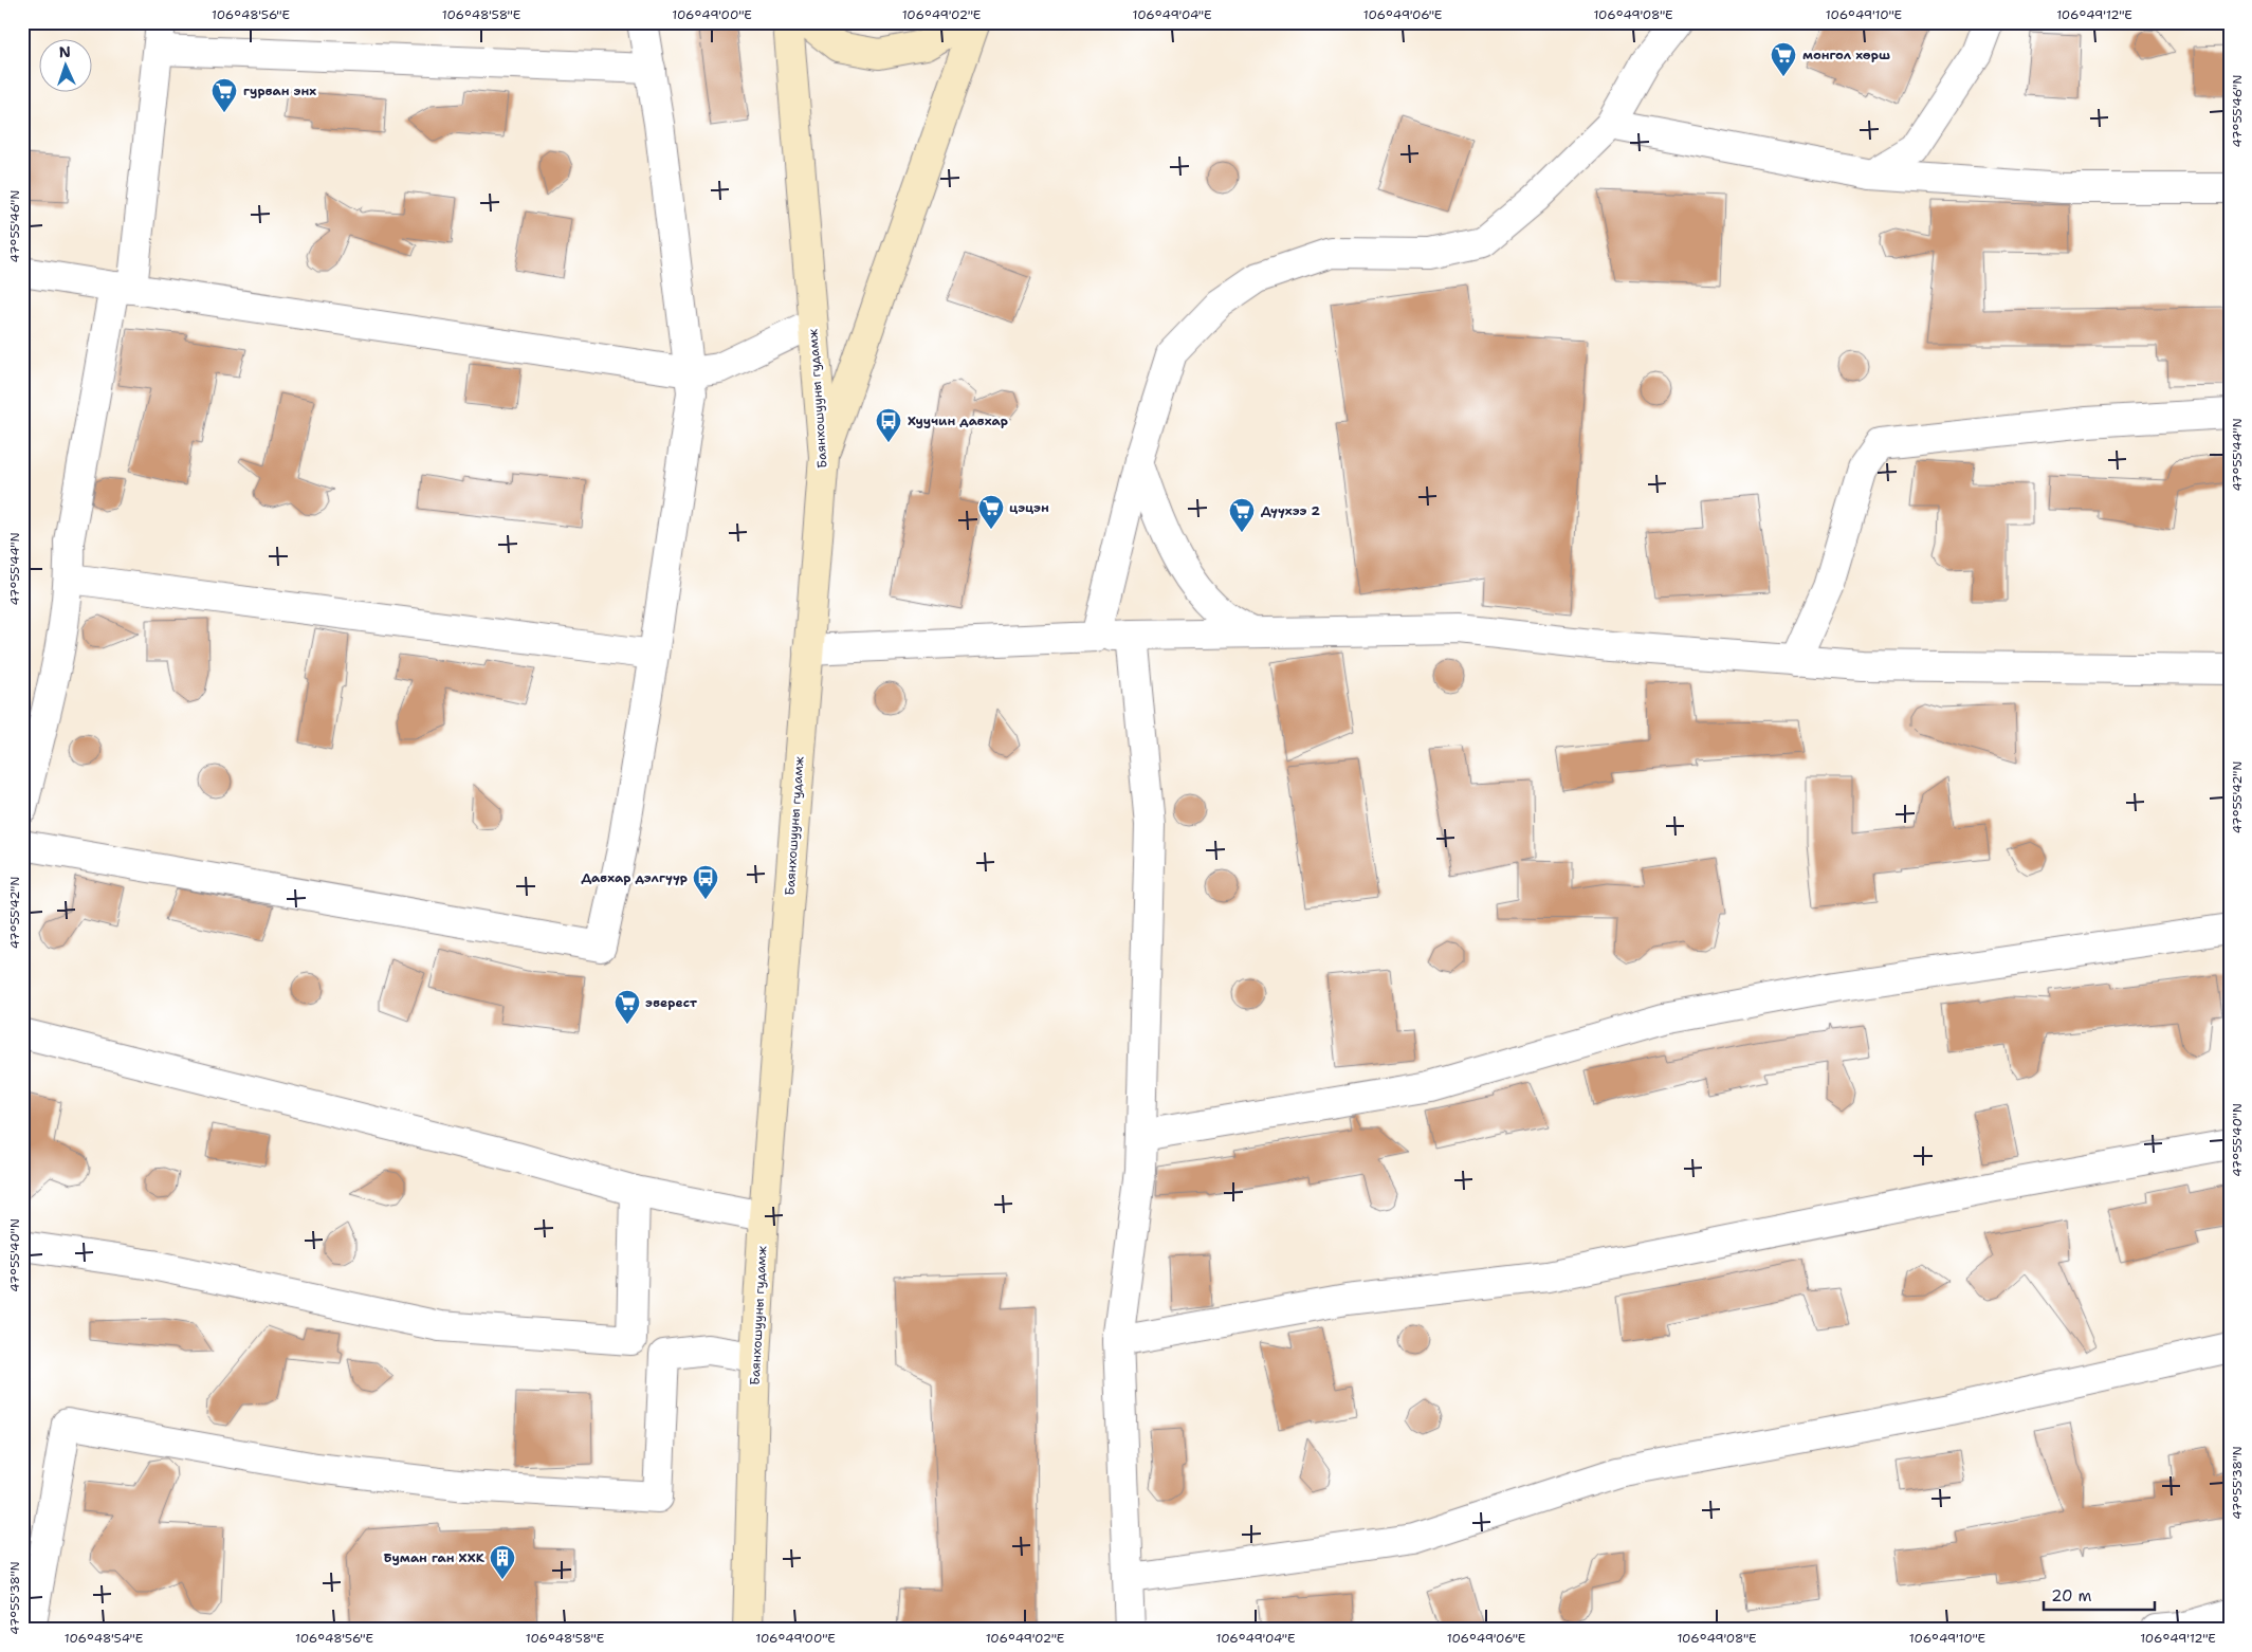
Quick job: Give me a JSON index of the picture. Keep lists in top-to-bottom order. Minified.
{"streets":{"main road":["Баянхошууны гудамж"]},"places":{"supermarket":["монгол хөрш","гурван энх","цэцэн","Дүүхээ 2","эверест"],"bus stop":["Хуучин давхар","Давхар дэлгүүр"],"building":["Буман ган ХХК"]},"scale_bar":"20 m","north":"top","coordinates":["106°48'56\"E","106°48'58\"E","106°49'00\"E","106°49'02\"E","106°49'04\"E","106°49'06\"E","106°49'08\"E","106°49'10\"E","106°49'12\"E","47°55'46\"N","47°55'44\"N","47°55'42\"N","47°55'40\"N","47°55'38\"N","106°48'54\"E"]}
